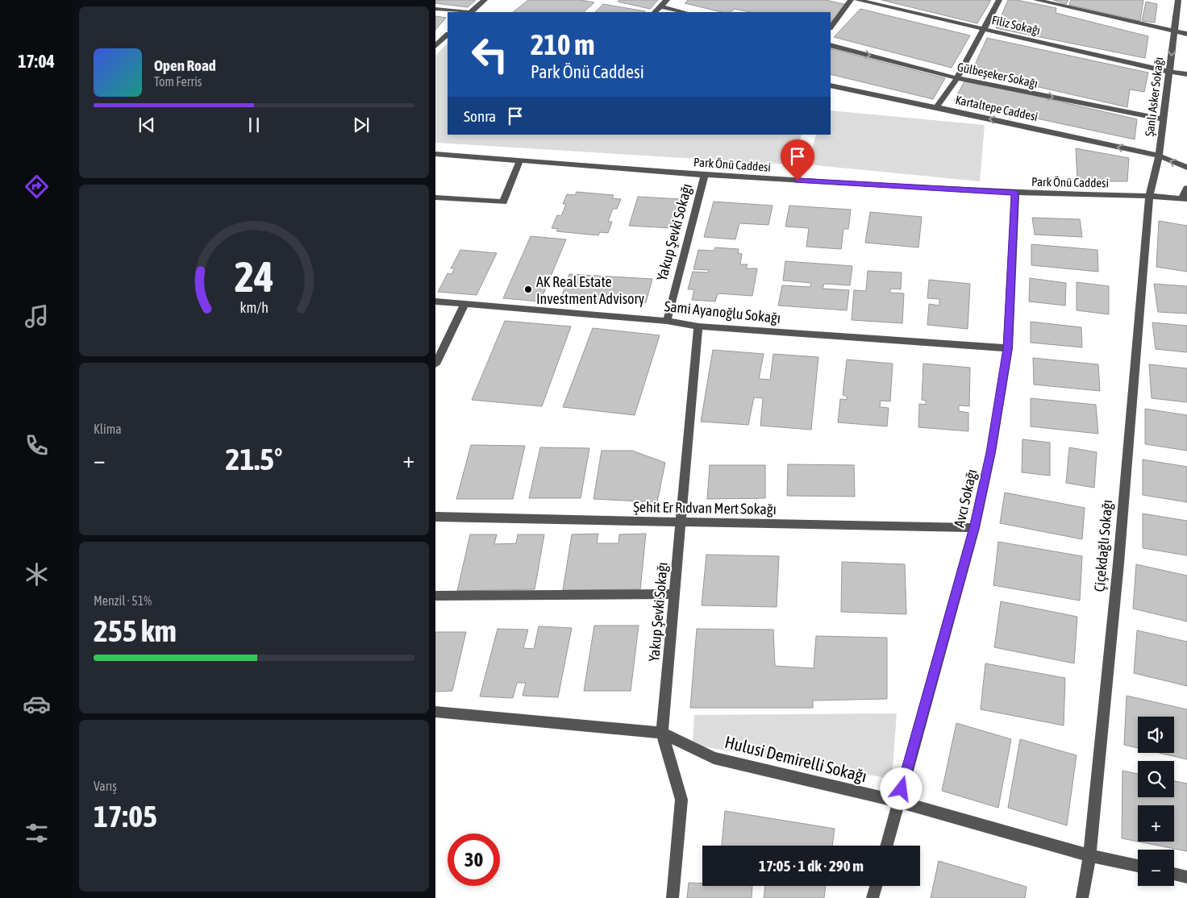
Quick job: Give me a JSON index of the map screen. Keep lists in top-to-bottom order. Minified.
{"streets":{"street":["Filiz Sokağı","Gülbeşeker Sokağı","Şanlı Asker Sokağı","Kartaltepe Caddesi","Park Önü Caddesi","Yakup Şevki Sokağı","Sami Ayanoğlu Sokağı","Avcı Sokağı","Şehit Er Rıdvan Mert Sokağı","Çiçekdağlı Sokağı","Hulusi Demirelli Sokağı"]},"crossings":[["Filiz Sokağı","Şanlı Asker Sokağı"],["Gülbeşeker Sokağı","Şanlı Asker Sokağı"],["Şanlı Asker Sokağı","Kartaltepe Caddesi"],["Şanlı Asker Sokağı","Park Önü Caddesi"],["Şanlı Asker Sokağı","Çiçekdağlı Sokağı"],["Park Önü Caddesi","Yakup Şevki Sokağı"],["Park Önü Caddesi","Avcı Sokağı"],["Park Önü Caddesi","Çiçekdağlı Sokağı"],["Yakup Şevki Sokağı","Sami Ayanoğlu Sokağı"],["Yakup Şevki Sokağı","Şehit Er Rıdvan Mert Sokağı"],["Yakup Şevki Sokağı","Hulusi Demirelli Sokağı"],["Sami Ayanoğlu Sokağı","Avcı Sokağı"],["Avcı Sokağı","Şehit Er Rıdvan Mert Sokağı"],["Avcı Sokağı","Hulusi Demirelli Sokağı"],["Çiçekdağlı Sokağı","Hulusi Demirelli Sokağı"]],"one_way":["Gülbeşeker Sokağı","Kartaltepe Caddesi"],"places":["AK Real Estate Investment Advisory"],"page":{"tabs":"17:04","turn":["210 m","Park Önü Caddesi"],"song":["Open Road","Tom Ferris"],"then":"Sonra","tile":["Klima",["Menzil · 51%","255 km"],["Varış","17:05"]],"heat":["−","21.5°","+"],"map_buttons":["+","−"],"limit":"30","trip":"17:05 · 1 dk · 290 m","gauge":["24","km/h"]}}
